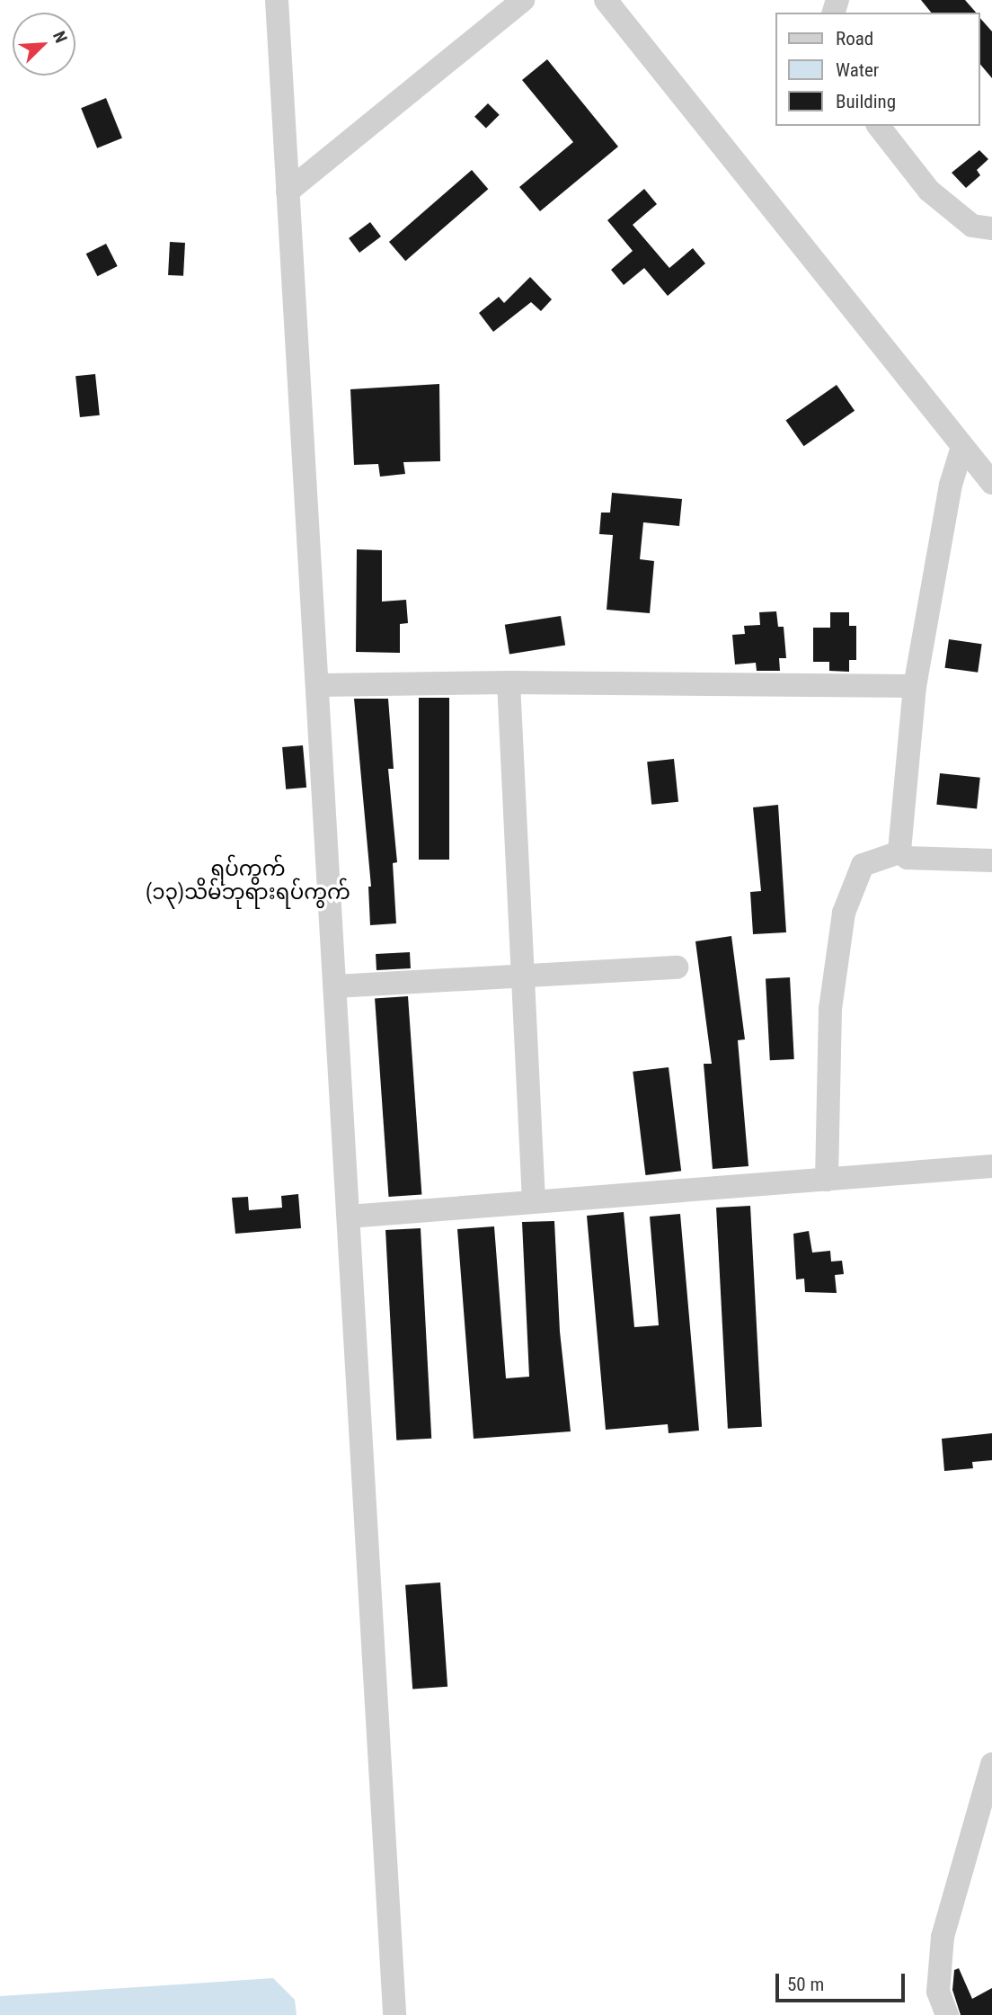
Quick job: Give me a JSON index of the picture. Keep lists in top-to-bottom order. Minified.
{"districts":["ရပ်ကွက် (၁၃)သိမ်ဘုရားရပ်ကွက်"],"legend":["Road","Water","Building"],"scale_bar":"50 m","north":"top right"}
